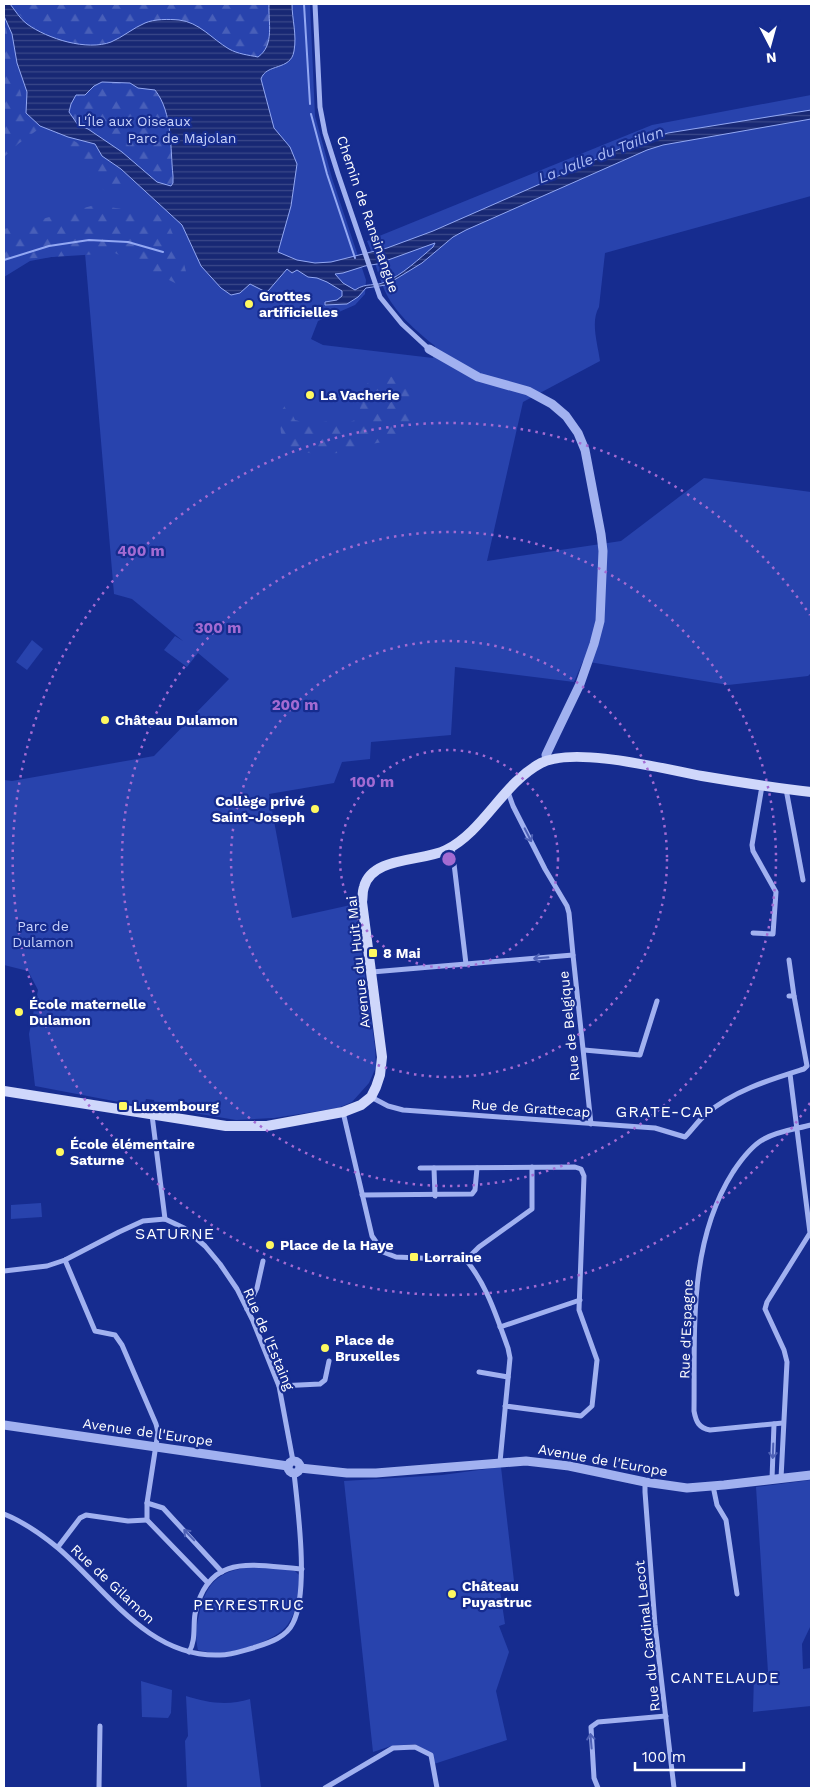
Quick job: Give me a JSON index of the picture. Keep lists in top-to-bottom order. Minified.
{"streets":{"main road":["Avenue du Huit Mai"],"street":["Chemin de Ransinangue","Rue de Belgique","Rue de Grattecap","Rue d'Espagne","Rue de l'Estaing","Avenue de l'Europe","Rue de Gilamon","Rue du Cardinal Lecot"]},"crossings":[["Chemin de Ransinangue","Avenue du Huit Mai"],["Avenue du Huit Mai","Rue de Belgique"],["Avenue du Huit Mai","Rue de Grattecap"],["Rue de Belgique","Rue de Grattecap"],["Rue de l'Estaing","Avenue de l'Europe"],["Rue de l'Estaing","Rue de Gilamon"],["Avenue de l'Europe","Rue de Gilamon"],["Avenue de l'Europe","Rue du Cardinal Lecot"]],"one_way":["Rue de Belgique"],"districts":["GRATE-CAP","SATURNE","PEYRESTRUC","CANTELAUDE"],"water":["La Jalle du Taillan"],"parks":["L'Île aux Oiseaux","Parc de Majolan","Parc de Dulamon"],"places":{"other":["Grottes artificielles","La Vacherie","Château Dulamon","Collège privé Saint-Joseph","École maternelle Dulamon","École élémentaire Saturne","Place de la Haye","Place de Bruxelles","Château Puyastruc"],"transit":["8 Mai","Luxembourg","Lorraine"]},"scale_bar":"100 m","north":"bottom","rings":["400 m","300 m","200 m","100 m"]}
